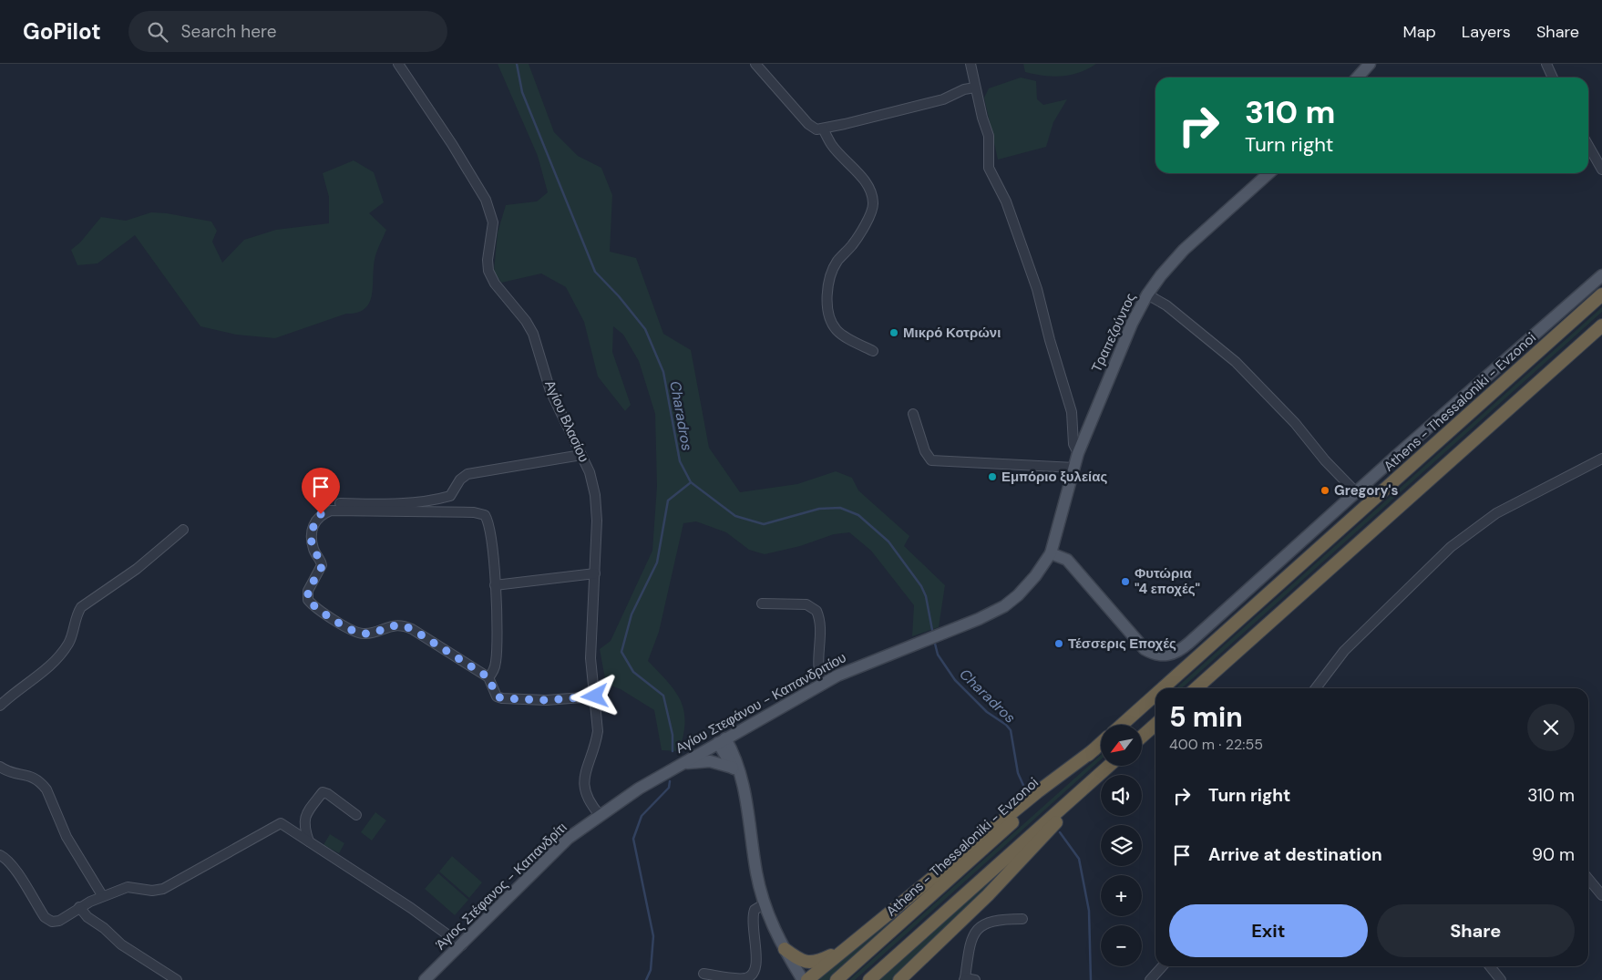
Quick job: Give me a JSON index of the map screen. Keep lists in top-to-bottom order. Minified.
{"streets":{"highway":["Athens - Thessaloniki - Evzonoi"],"main road":["Τραπεζούντος","Αγίου Στεφάνου - Καπανδριτίου","Άγιος Στέφανος - Καπανδρίτι"],"street":["Αγίου Βλασίου"]},"crossings":[["Τραπεζούντος","Αγίου Στεφάνου - Καπανδριτίου"],["Αγίου Βλασίου","Αγίου Στεφάνου - Καπανδριτίου"],["Αγίου Βλασίου","Άγιος Στέφανος - Καπανδρίτι"],["Αγίου Στεφάνου - Καπανδριτίου","Άγιος Στέφανος - Καπανδρίτι"]],"water":["Charadros"],"places":["Μικρό Κοτρώνι","Εμπόριο ξυλείας","Gregory's","Φυτώρια \"4 εποχές\"","Τέσσερις Εποχές"],"north":"bottom left","page":{"header":"GoPilot","search":"Search here","nav":["Map","Layers","Share"],"turn":["310 m","Turn right"],"heading":["5 min","400 m · 22:55"],"map_buttons":["+","−"],"list":[{"name":"Turn right","value":"310 m"},{"name":"Arrive at destination","value":"90 m"}],"buttons":["Exit","Share"]}}
